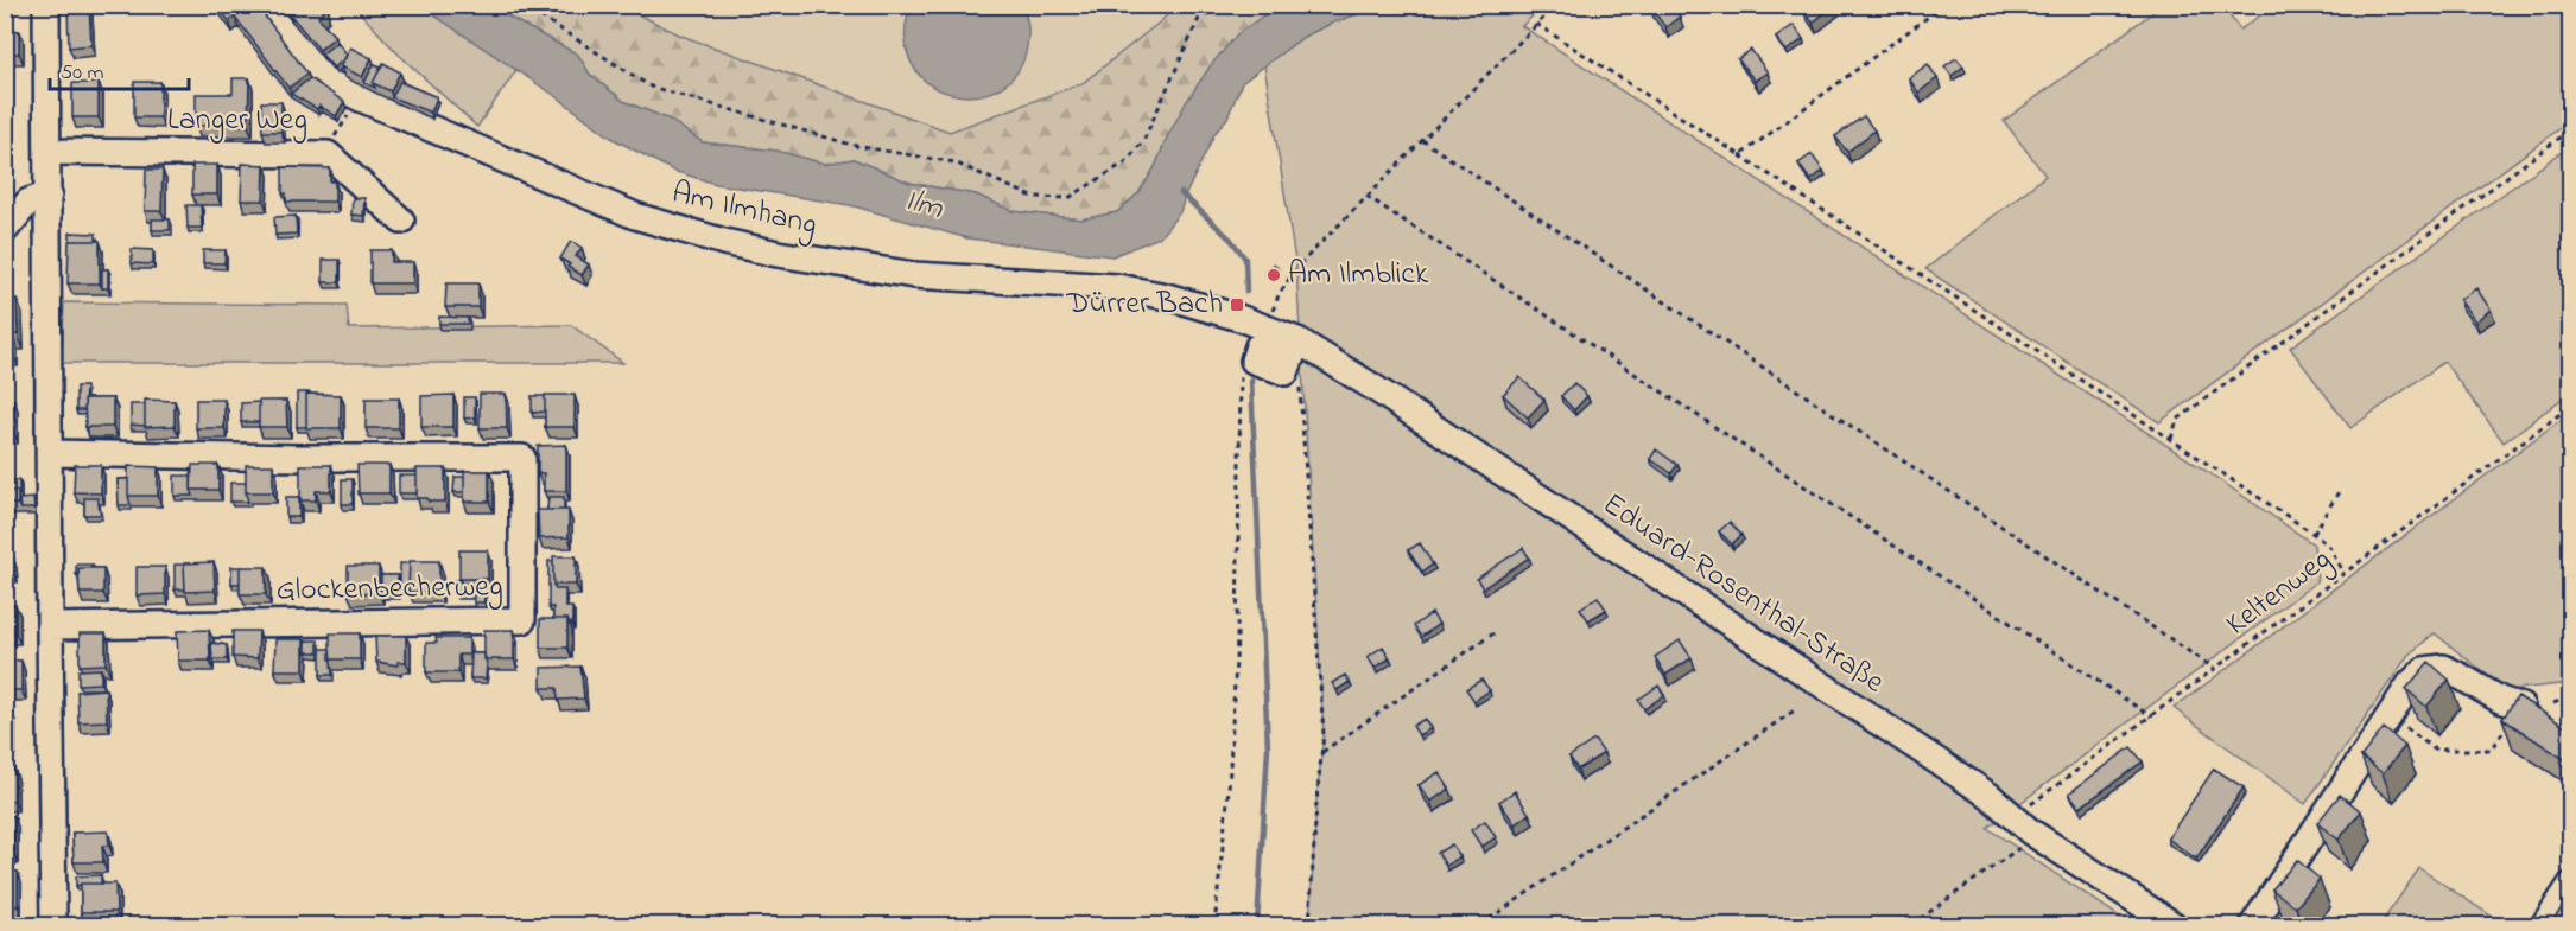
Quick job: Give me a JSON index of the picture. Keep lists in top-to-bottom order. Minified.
{"streets":{"street":["Langer Weg","Am Ilmhang","Glockenbecherweg","Eduard-Rosenthal-Straße"],"path":["Keltenweg"]},"crossings":[["Am Ilmhang","Eduard-Rosenthal-Straße"],["Keltenweg","Eduard-Rosenthal-Straße"]],"water":["Ilm"],"places":{"other":["Am Ilmblick"],"transit":["Dürrer Bach"]},"scale_bar":"50 m"}
